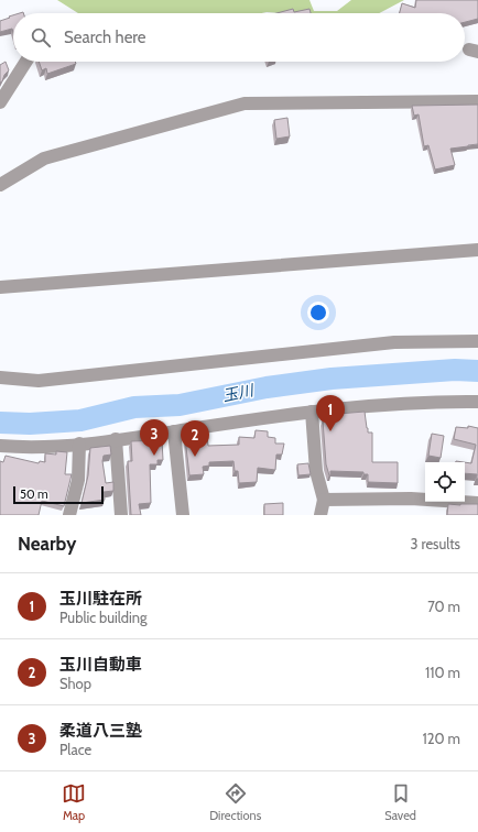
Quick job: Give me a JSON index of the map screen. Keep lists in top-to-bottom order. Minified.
{"water":["玉川"],"scale_bar":"50 m","page":{"search":"Search here","pins":["1","3","2"],"scale":"50 m","heading":["Nearby","3 results"],"list":[{"mark":"1","name":"玉川駐在所","note":"Public building","value":"70 m"},{"mark":"2","name":"玉川自動車","note":"Shop","value":"110 m"},{"mark":"3","name":"柔道八三塾","note":"Place","value":"120 m"}],"nav":["Map","Directions","Saved"]}}
